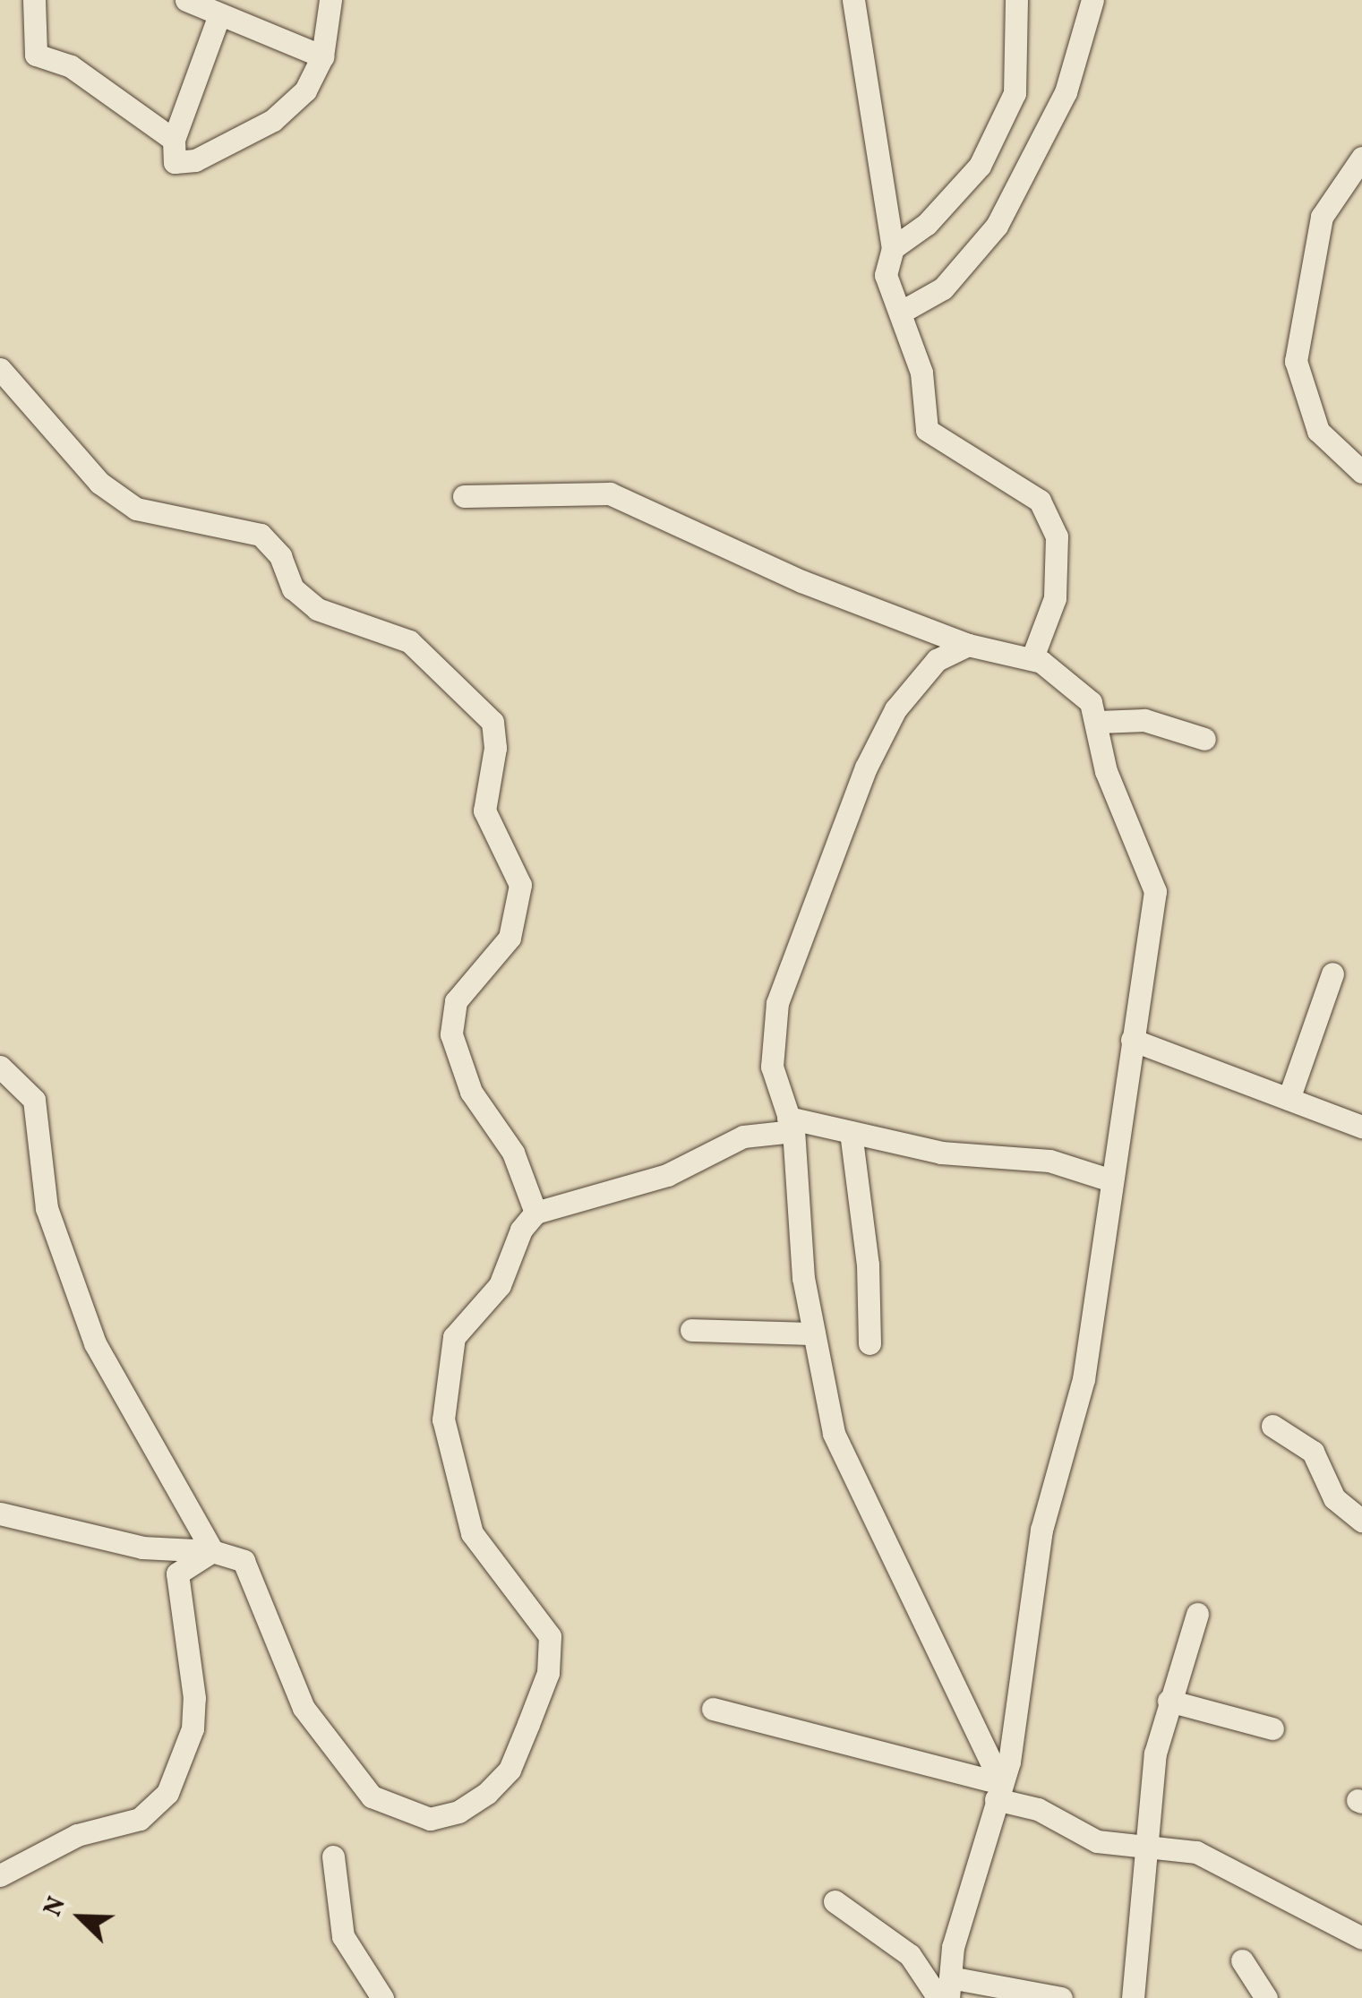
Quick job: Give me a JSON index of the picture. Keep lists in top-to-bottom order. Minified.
{"north":"top left"}
